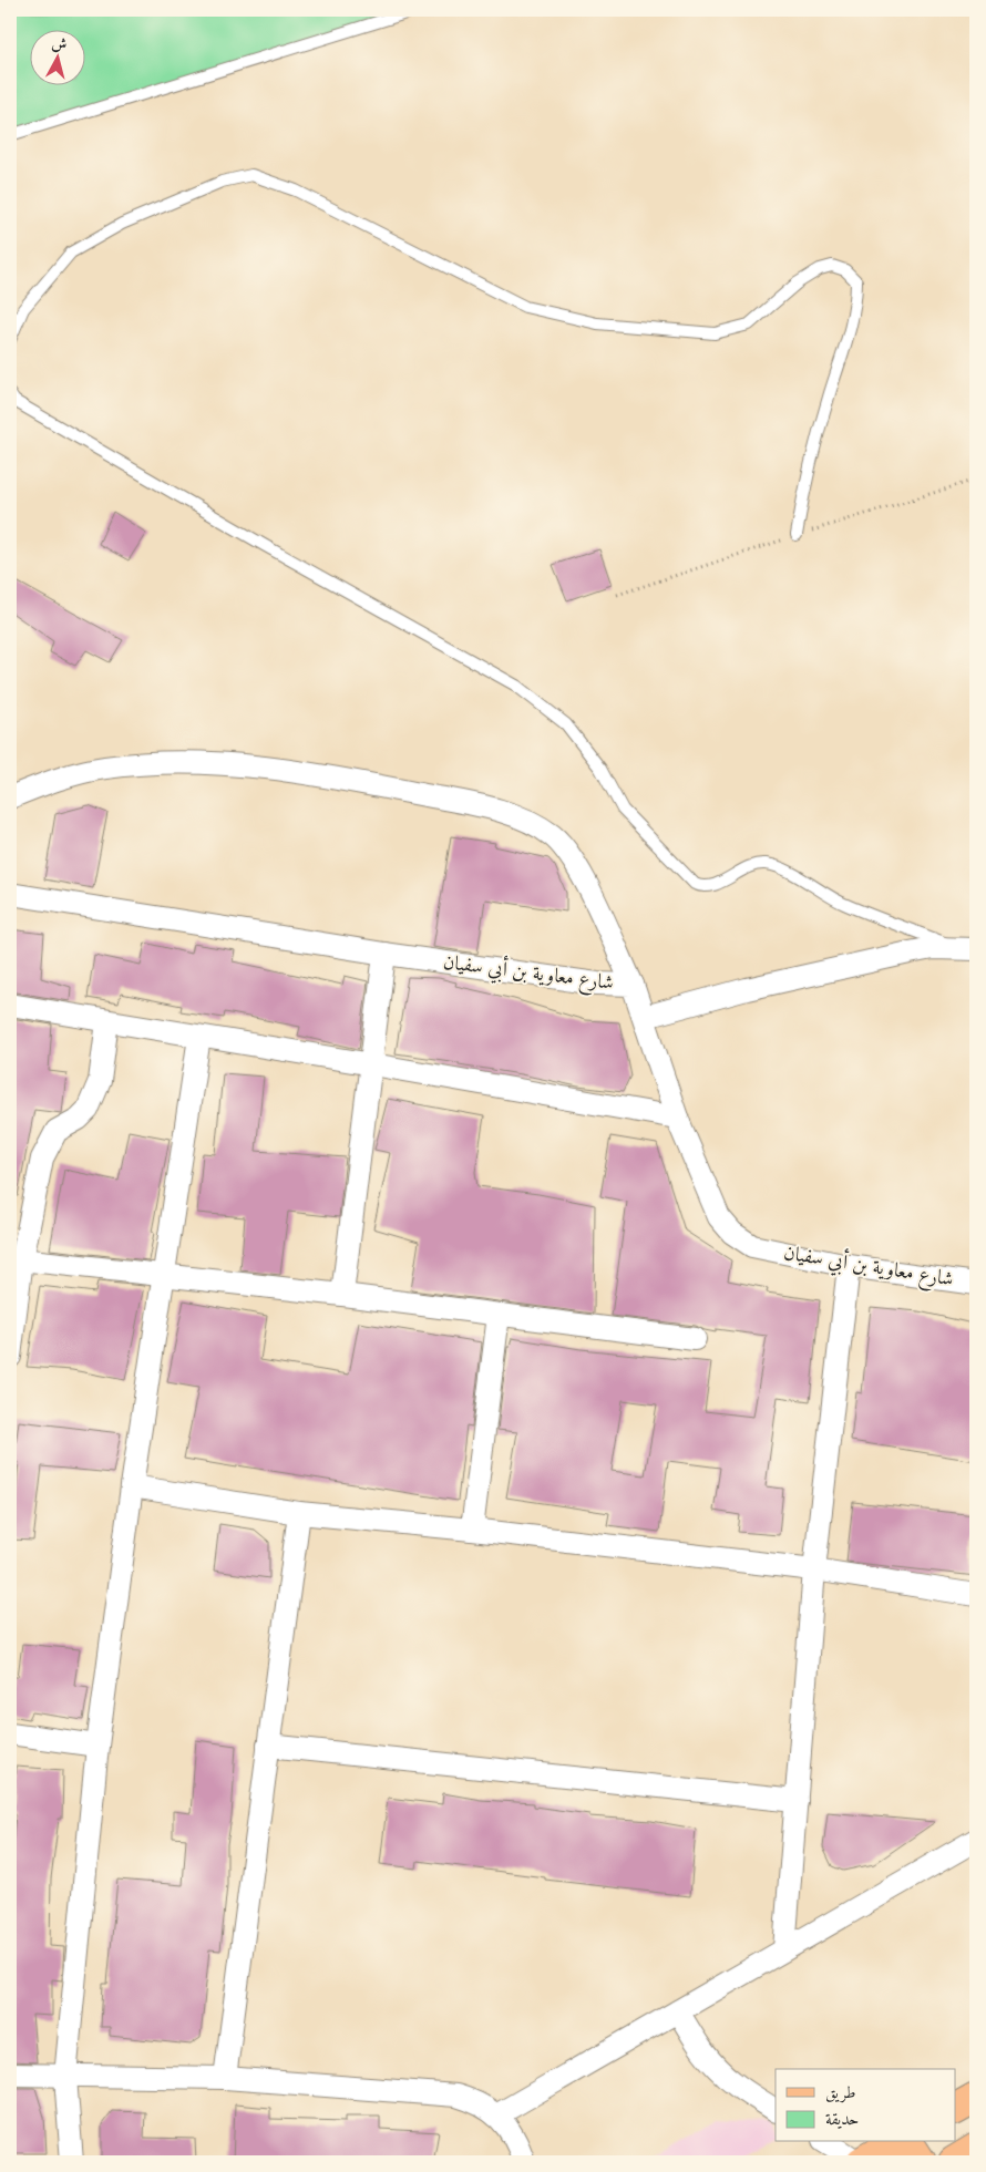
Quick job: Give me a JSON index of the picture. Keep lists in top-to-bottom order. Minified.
{"streets":{"street":["شارع معاوية بن أبي سفيان"]},"legend":["طريق","حديقة"],"north":"top"}
